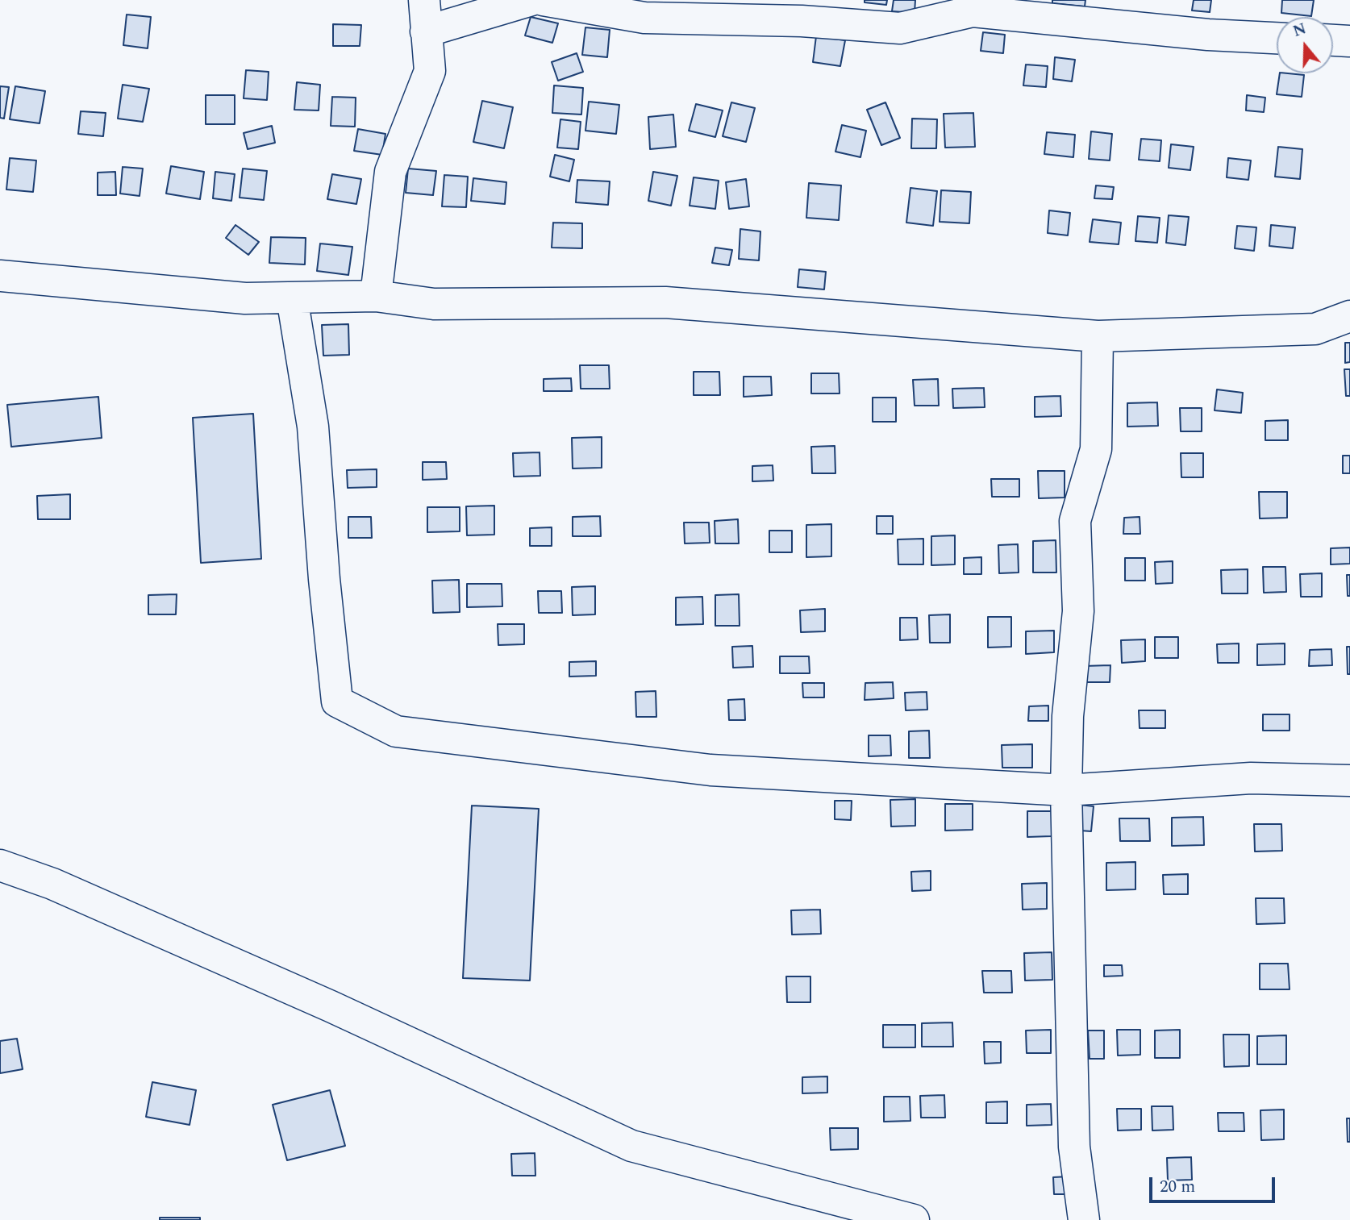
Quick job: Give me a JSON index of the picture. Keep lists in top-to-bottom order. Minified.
{"scale_bar":"20 m","north":"top"}
